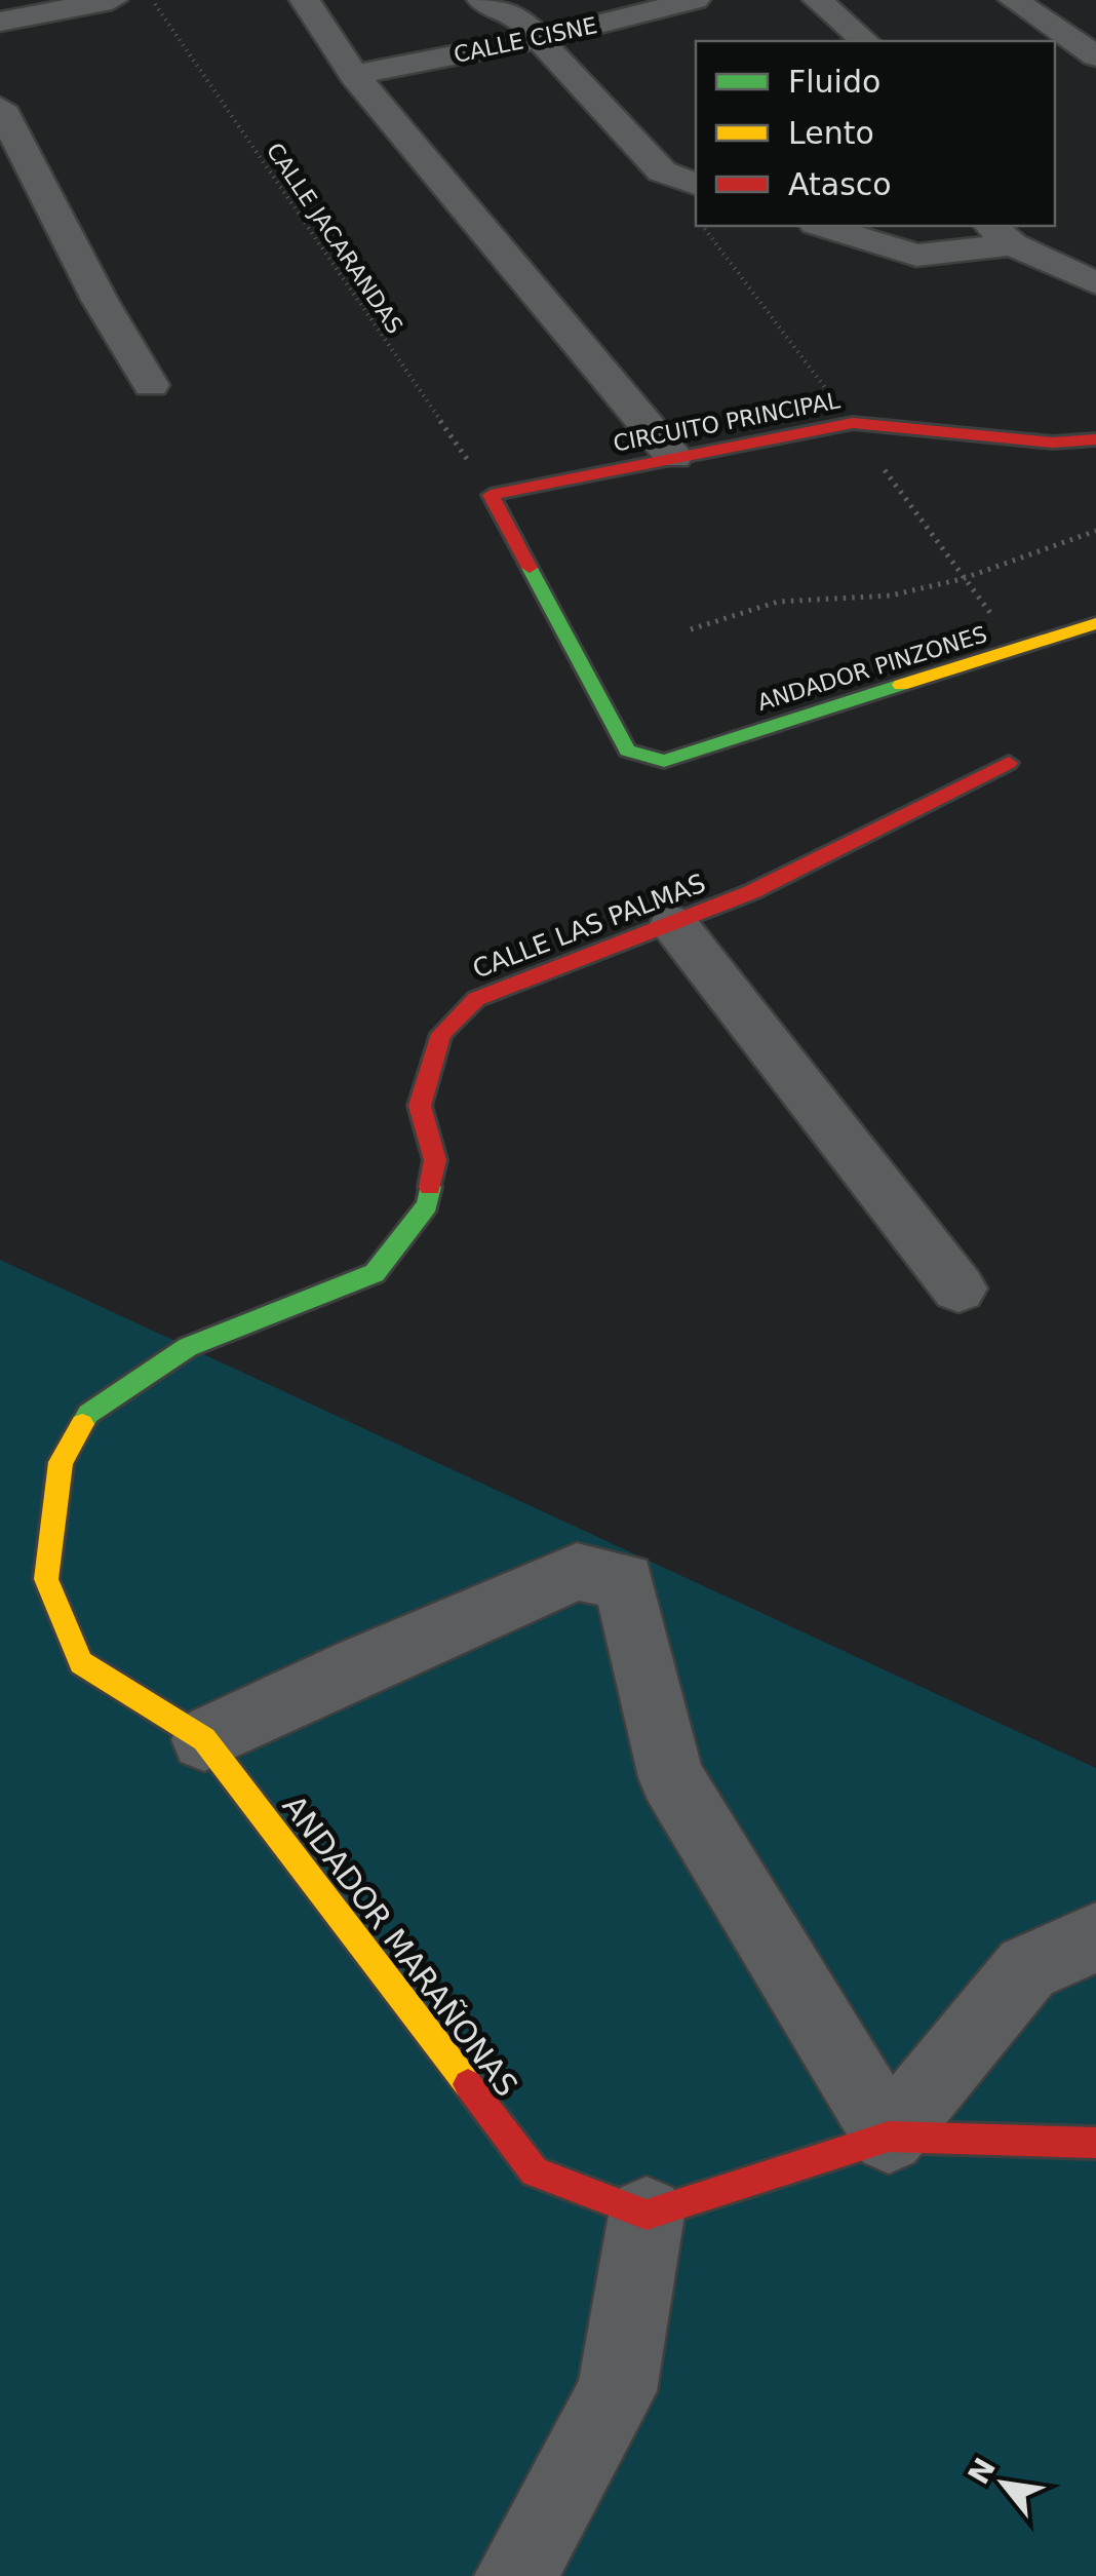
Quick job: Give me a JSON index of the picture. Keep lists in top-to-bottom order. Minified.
{"streets":{"street":["CALLE CISNE","CIRCUITO PRINCIPAL","ANDADOR PINZONES","CALLE LAS PALMAS","ANDADOR MARAÑONAS"],"path":["CALLE JACARANDAS"]},"crossings":[["CALLE JACARANDAS","CIRCUITO PRINCIPAL"],["CALLE JACARANDAS","ANDADOR PINZONES"],["CIRCUITO PRINCIPAL","ANDADOR PINZONES"],["CALLE LAS PALMAS","ANDADOR MARAÑONAS"]],"legend":["Fluido","Lento","Atasco"],"north":"top left"}
